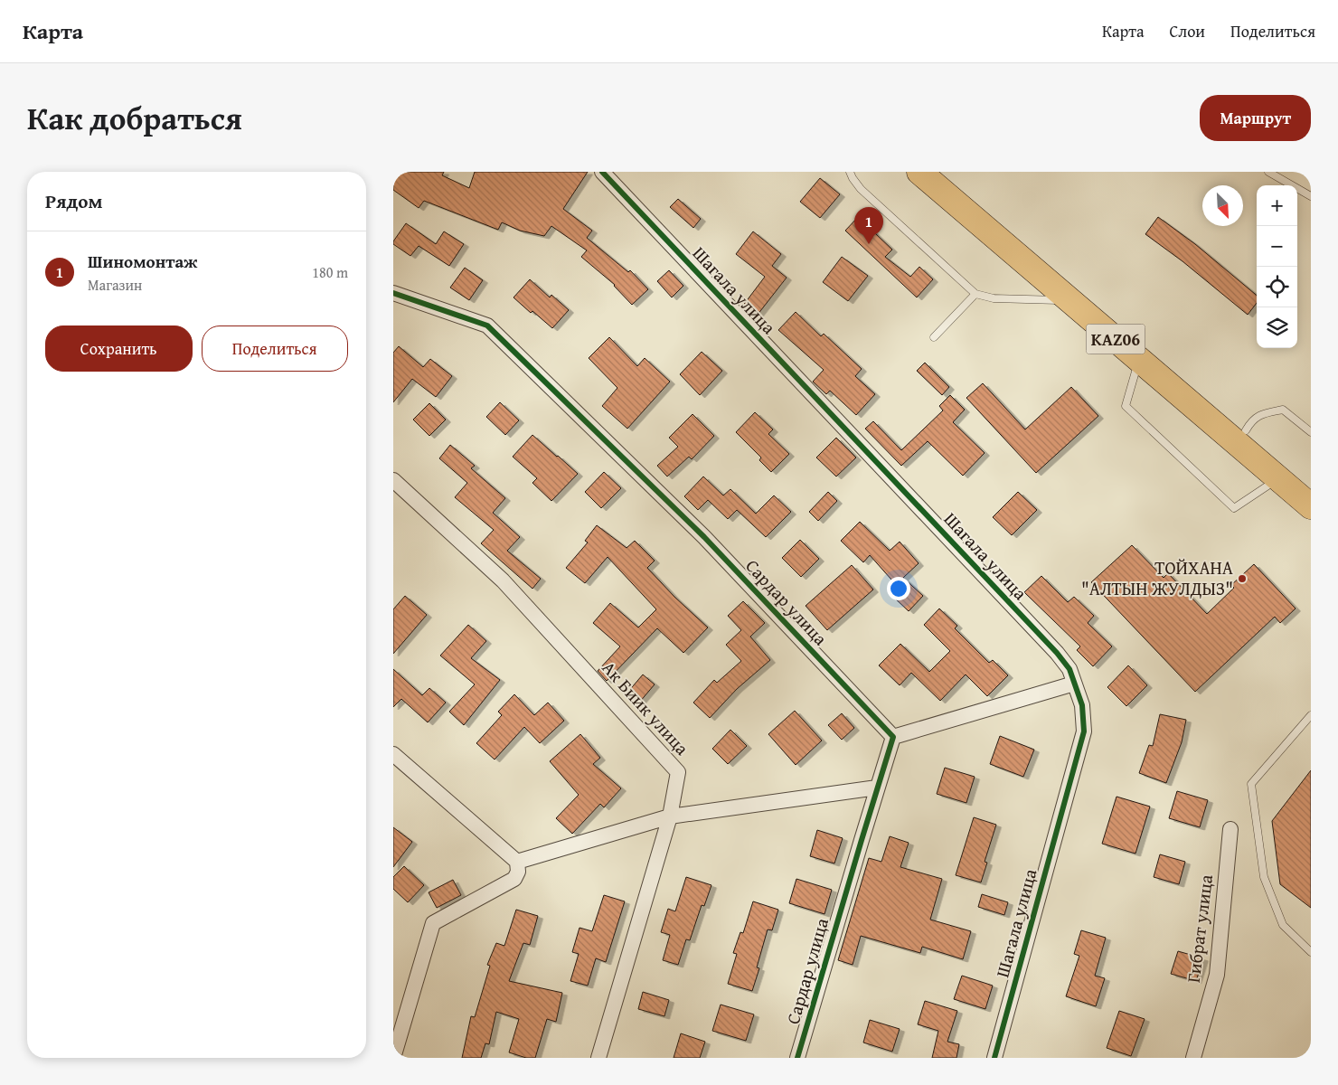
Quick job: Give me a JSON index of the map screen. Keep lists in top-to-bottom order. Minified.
{"streets":{"highway":["KАZ06"],"street":["Шагала улица","Сардар улица","Ак Биик улица","Гибрат улица"]},"places":["ТОЙХАНА \"АЛТЫН ЖУЛДЫЗ\""],"north":"bottom right","page":{"header":"Карта","nav":["Карта","Слои","Поделиться"],"title":"Как добраться","buttons":["Маршрут",["Сохранить","Поделиться"]],"heading":"Рядом","map_buttons":["+","−"],"pins":"1","list":[{"mark":"1","name":"Шиномонтаж","note":"Магазин","value":"180 m"}]}}
